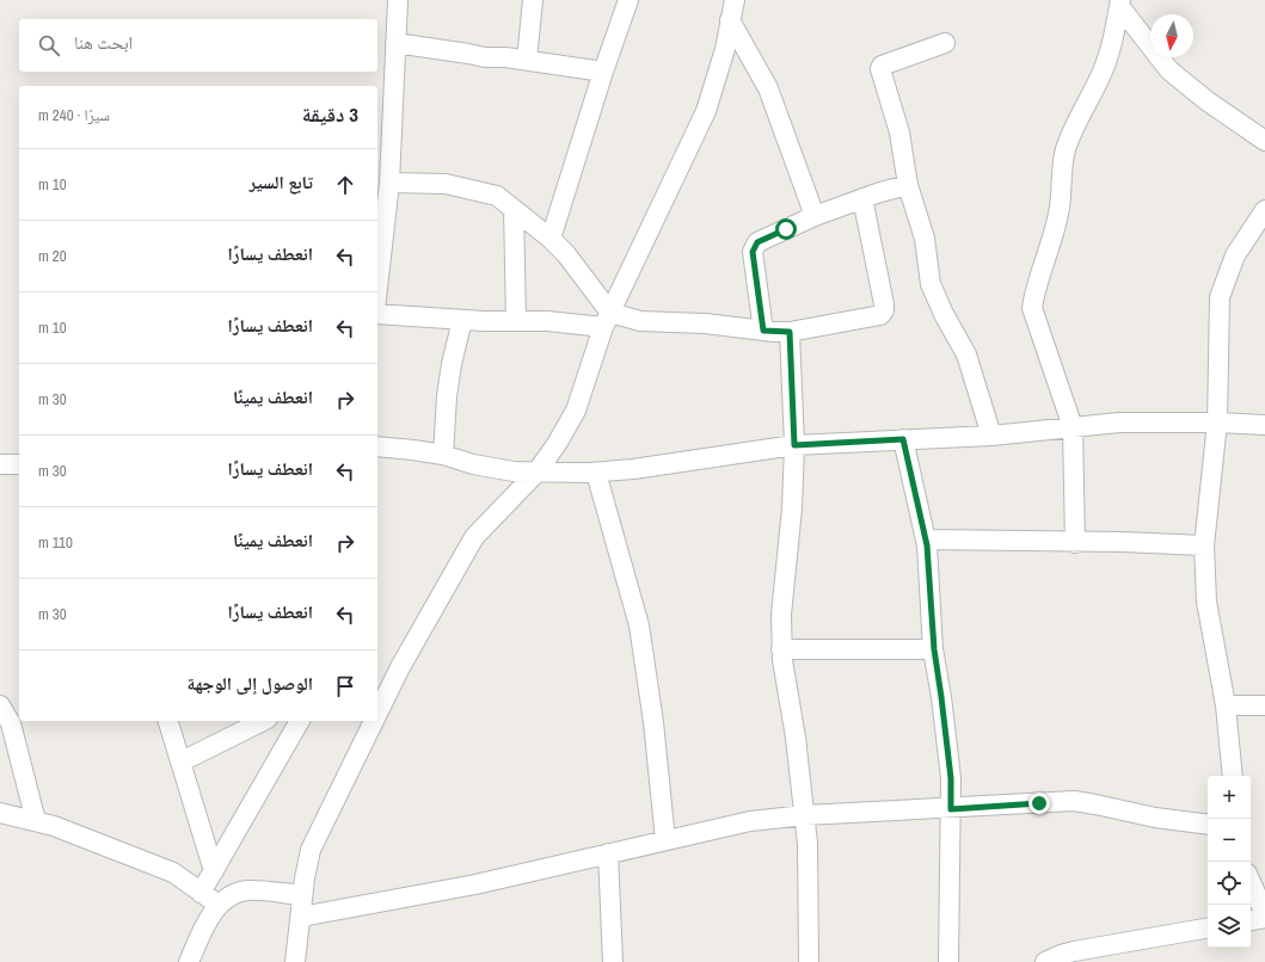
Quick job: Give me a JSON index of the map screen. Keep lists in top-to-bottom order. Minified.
{"north":"bottom","page":{"search":"ابحث هنا","heading":["3 دقيقة","سيرًا · 240 m"],"list":[["تابع السير","10 m"],["انعطف يسارًا","20 m"],["انعطف يسارًا","10 m"],["انعطف يمينًا","30 m"],["انعطف يسارًا","30 m"],["انعطف يمينًا","110 m"],["انعطف يسارًا","30 m"],"الوصول إلى الوجهة"],"map_buttons":["+","−"]}}
